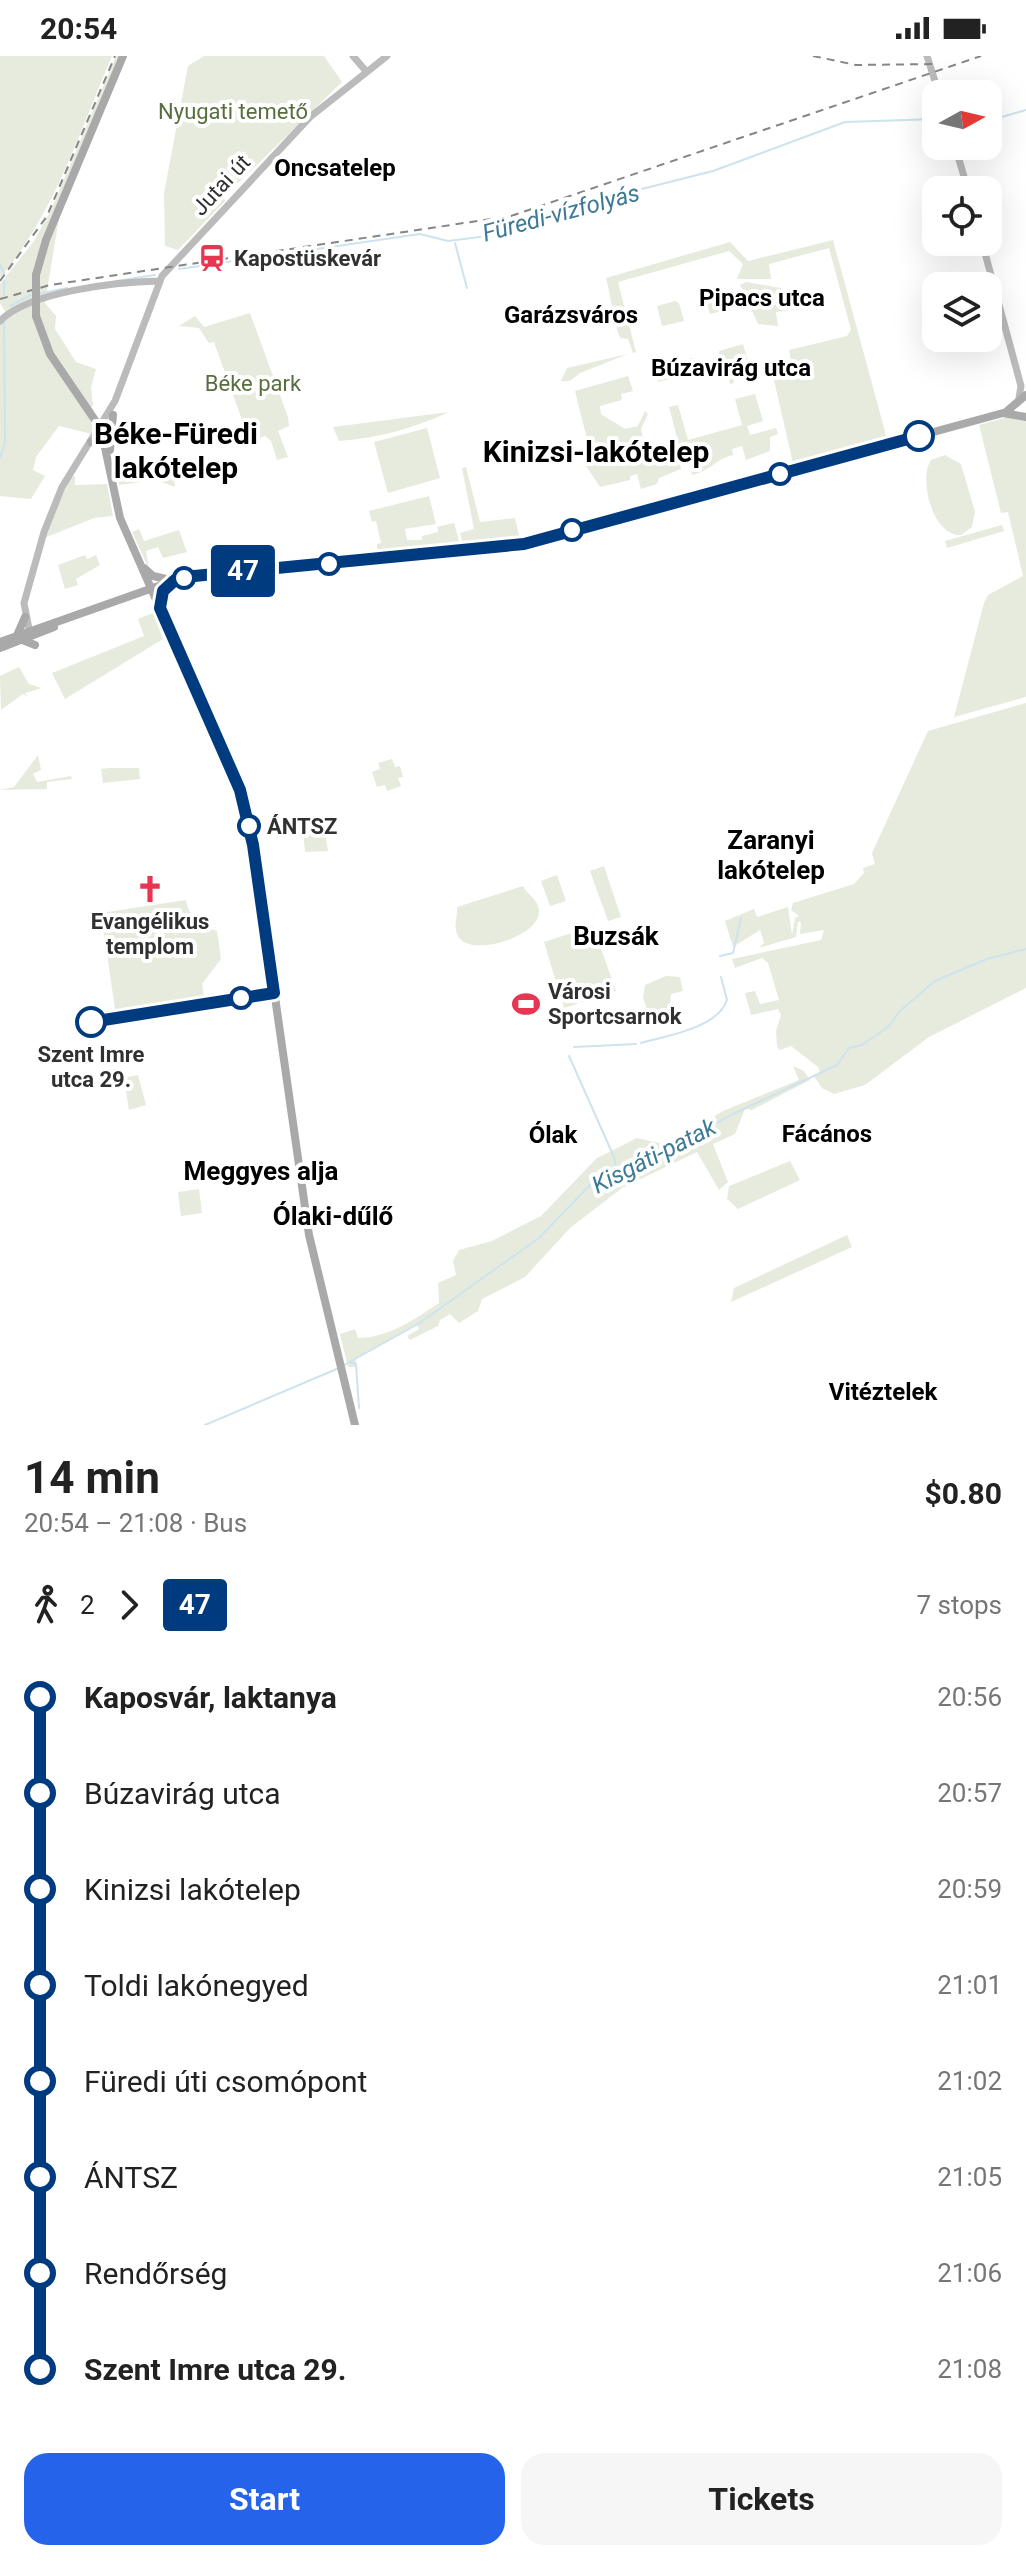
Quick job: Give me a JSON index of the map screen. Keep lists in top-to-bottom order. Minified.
{"streets":{"street":["Jutai út"]},"districts":["Oncsatelep","Pipacs utca","Garázsváros","Búzavirág utca","Béke-Füredi lakótelep","Kinizsi-lakótelep","Zaranyi lakótelep","Buzsák","Fácános","Ólak","Meggyes alja","Ólaki-dűlő","Vitéztelek"],"water":["Füredi-vízfolyás","Kisgáti-patak"],"parks":["Nyugati temető","Béke park"],"places":{"station":["Kapostüskevár"],"other":["ÁNTSZ","Szent Imre utca 29."],"church":["Evangélikus templom"],"sports":["Városi Sportcsarnok"]},"lines":["bus line 47"],"north":"right","page":{"status":"20:54","on_map":"47","heading":["14 min","20:54 – 21:08 · Bus","$0.80"],"legs":["2","47","7 stops"],"list":[{"name":"Kaposvár, laktanya","value":"20:56"},{"name":"Búzavirág utca","value":"20:57"},{"name":"Kinizsi lakótelep","value":"20:59"},{"name":"Toldi lakónegyed","value":"21:01"},{"name":"Füredi úti csomópont","value":"21:02"},{"name":"ÁNTSZ","value":"21:05"},{"name":"Rendőrség","value":"21:06"},{"name":"Szent Imre utca 29.","value":"21:08"}],"buttons":["Start","Tickets"]}}
